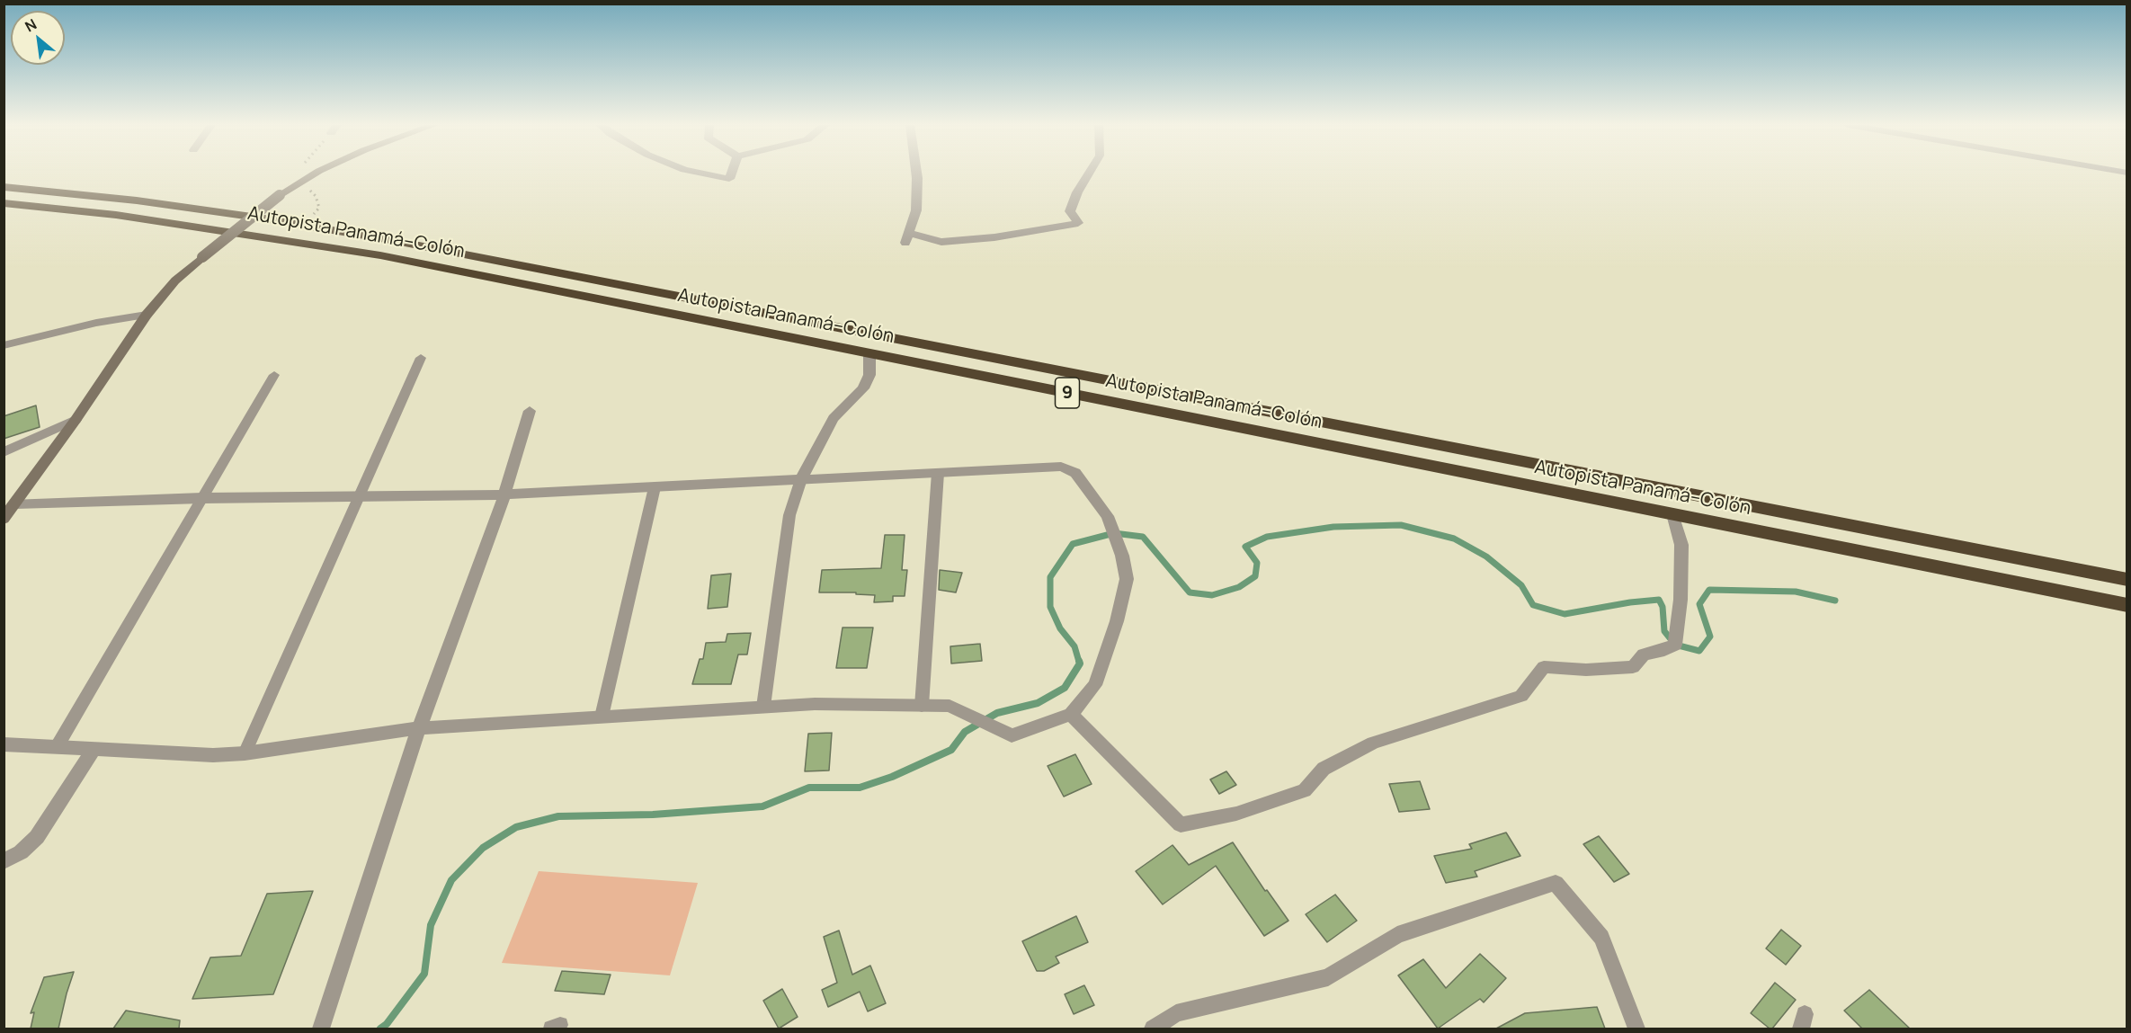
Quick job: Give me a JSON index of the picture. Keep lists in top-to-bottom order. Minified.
{"streets":{"highway":["Autopista Panamá–Colón","9"]},"north":"top left"}
